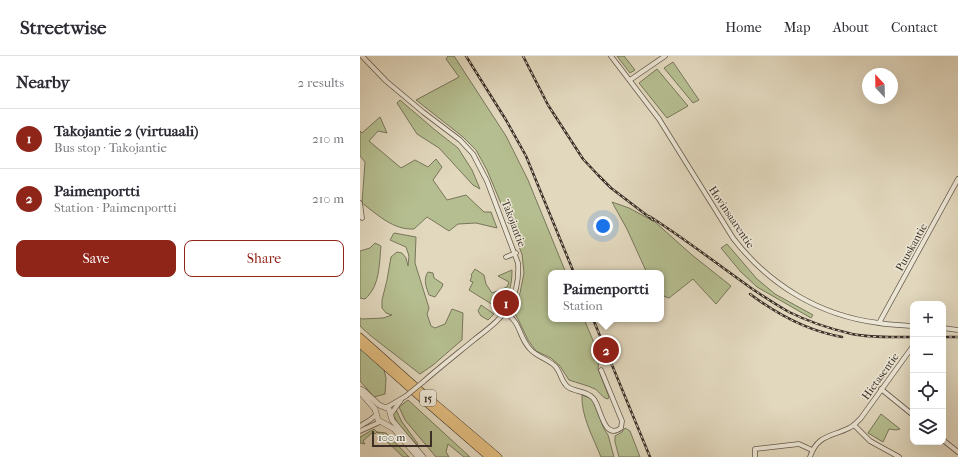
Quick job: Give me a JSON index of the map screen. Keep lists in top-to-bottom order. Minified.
{"streets":{"highway":["15"],"street":["Hovinsaarentie","Takojantie","Puuskantie","Hietasentie"]},"crossings":[["Hovinsaarentie","Puuskantie"]],"scale_bar":"100 m","north":"top","page":{"header":"Streetwise","nav":["Home","Map","About","Contact"],"heading":["Nearby","2 results"],"list":[{"mark":"1","name":"Takojantie 2 (virtuaali)","note":"Bus stop · Takojantie","value":"210 m"},{"mark":"2","name":"Paimenportti","note":"Station · Paimenportti","value":"210 m"}],"buttons":["Save","Share"],"popup":["Paimenportti","Station"],"pins":["1","2"],"map_buttons":["+","−"],"scale":"100 m"}}
